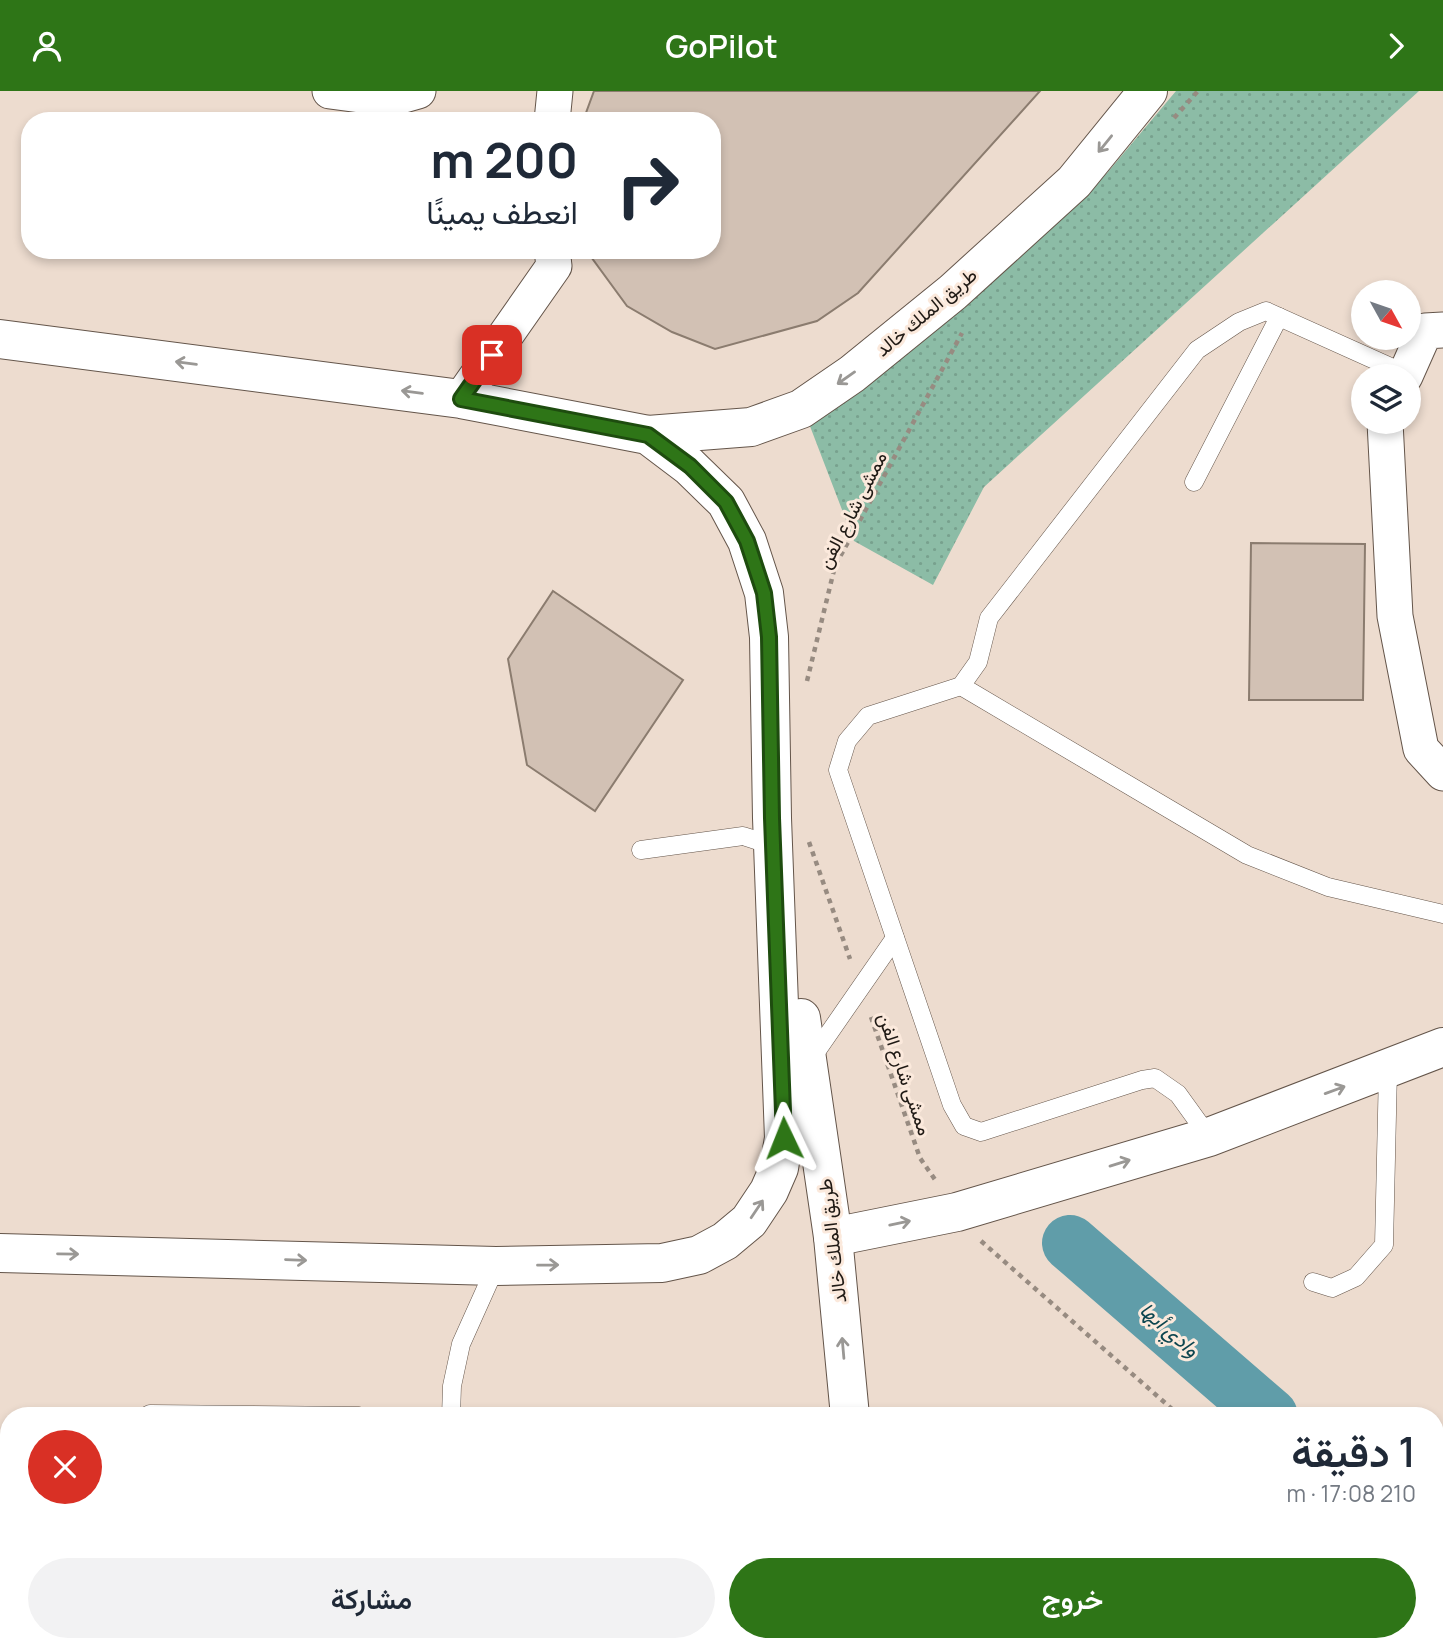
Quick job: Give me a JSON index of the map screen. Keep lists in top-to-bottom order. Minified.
{"streets":{"street":["طريق الملك خالد"],"path":["ممشى شارع الفن"]},"crossings":[["طريق الملك خالد","ممشى شارع الفن"]],"water":["وادي أبها"],"north":"bottom right","page":{"header":"GoPilot","turn":["200 m","انعطف يمينًا"],"heading":["1 دقيقة","210 m · 17:08"],"buttons":["خروج","مشاركة"]}}
